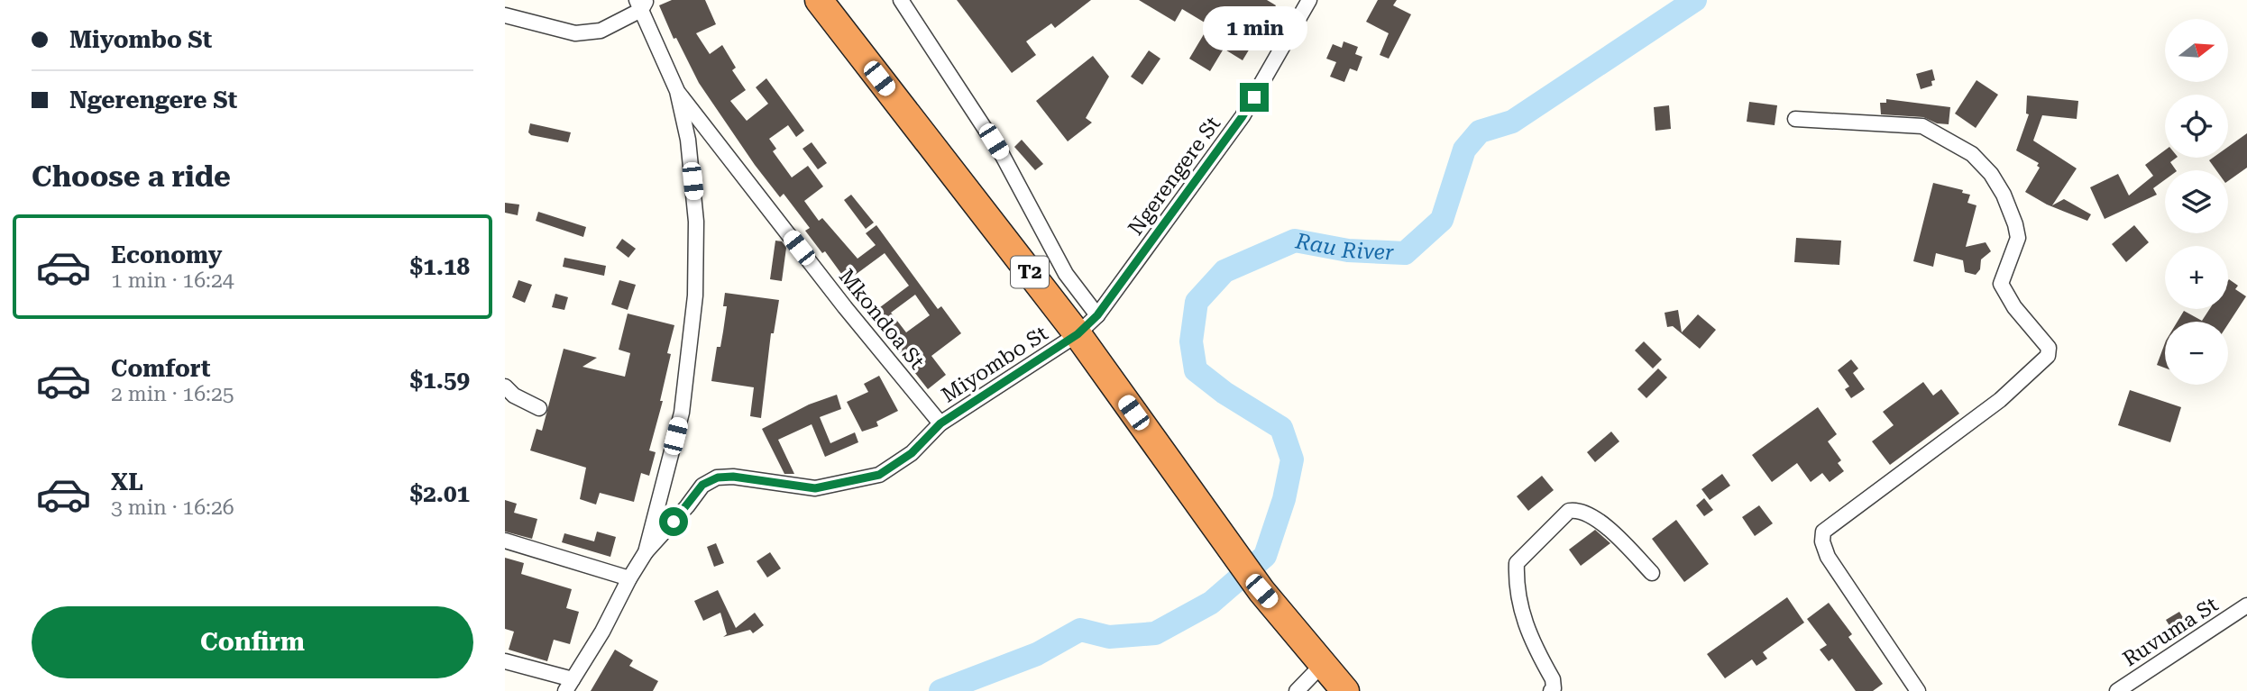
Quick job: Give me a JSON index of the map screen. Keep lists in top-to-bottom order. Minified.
{"streets":{"highway":["T2"],"street":["Ngerengere St","Mkondoa St","Miyombo St","Ruvuma St"]},"crossings":[["Ngerengere St","T2"],["Ngerengere St","Miyombo St"],["T2","Miyombo St"],["Mkondoa St","Miyombo St"]],"water":["Rau River"],"north":"right","page":{"banner":["Miyombo St","Ngerengere St"],"bubble":"1 min","map_buttons":["+","−"],"heading":"Choose a ride","list":[{"name":"Economy","note":"1 min · 16:24","value":"$1.18"},{"name":"Comfort","note":"2 min · 16:25","value":"$1.59"},{"name":"XL","note":"3 min · 16:26","value":"$2.01"}],"buttons":"Confirm"}}
